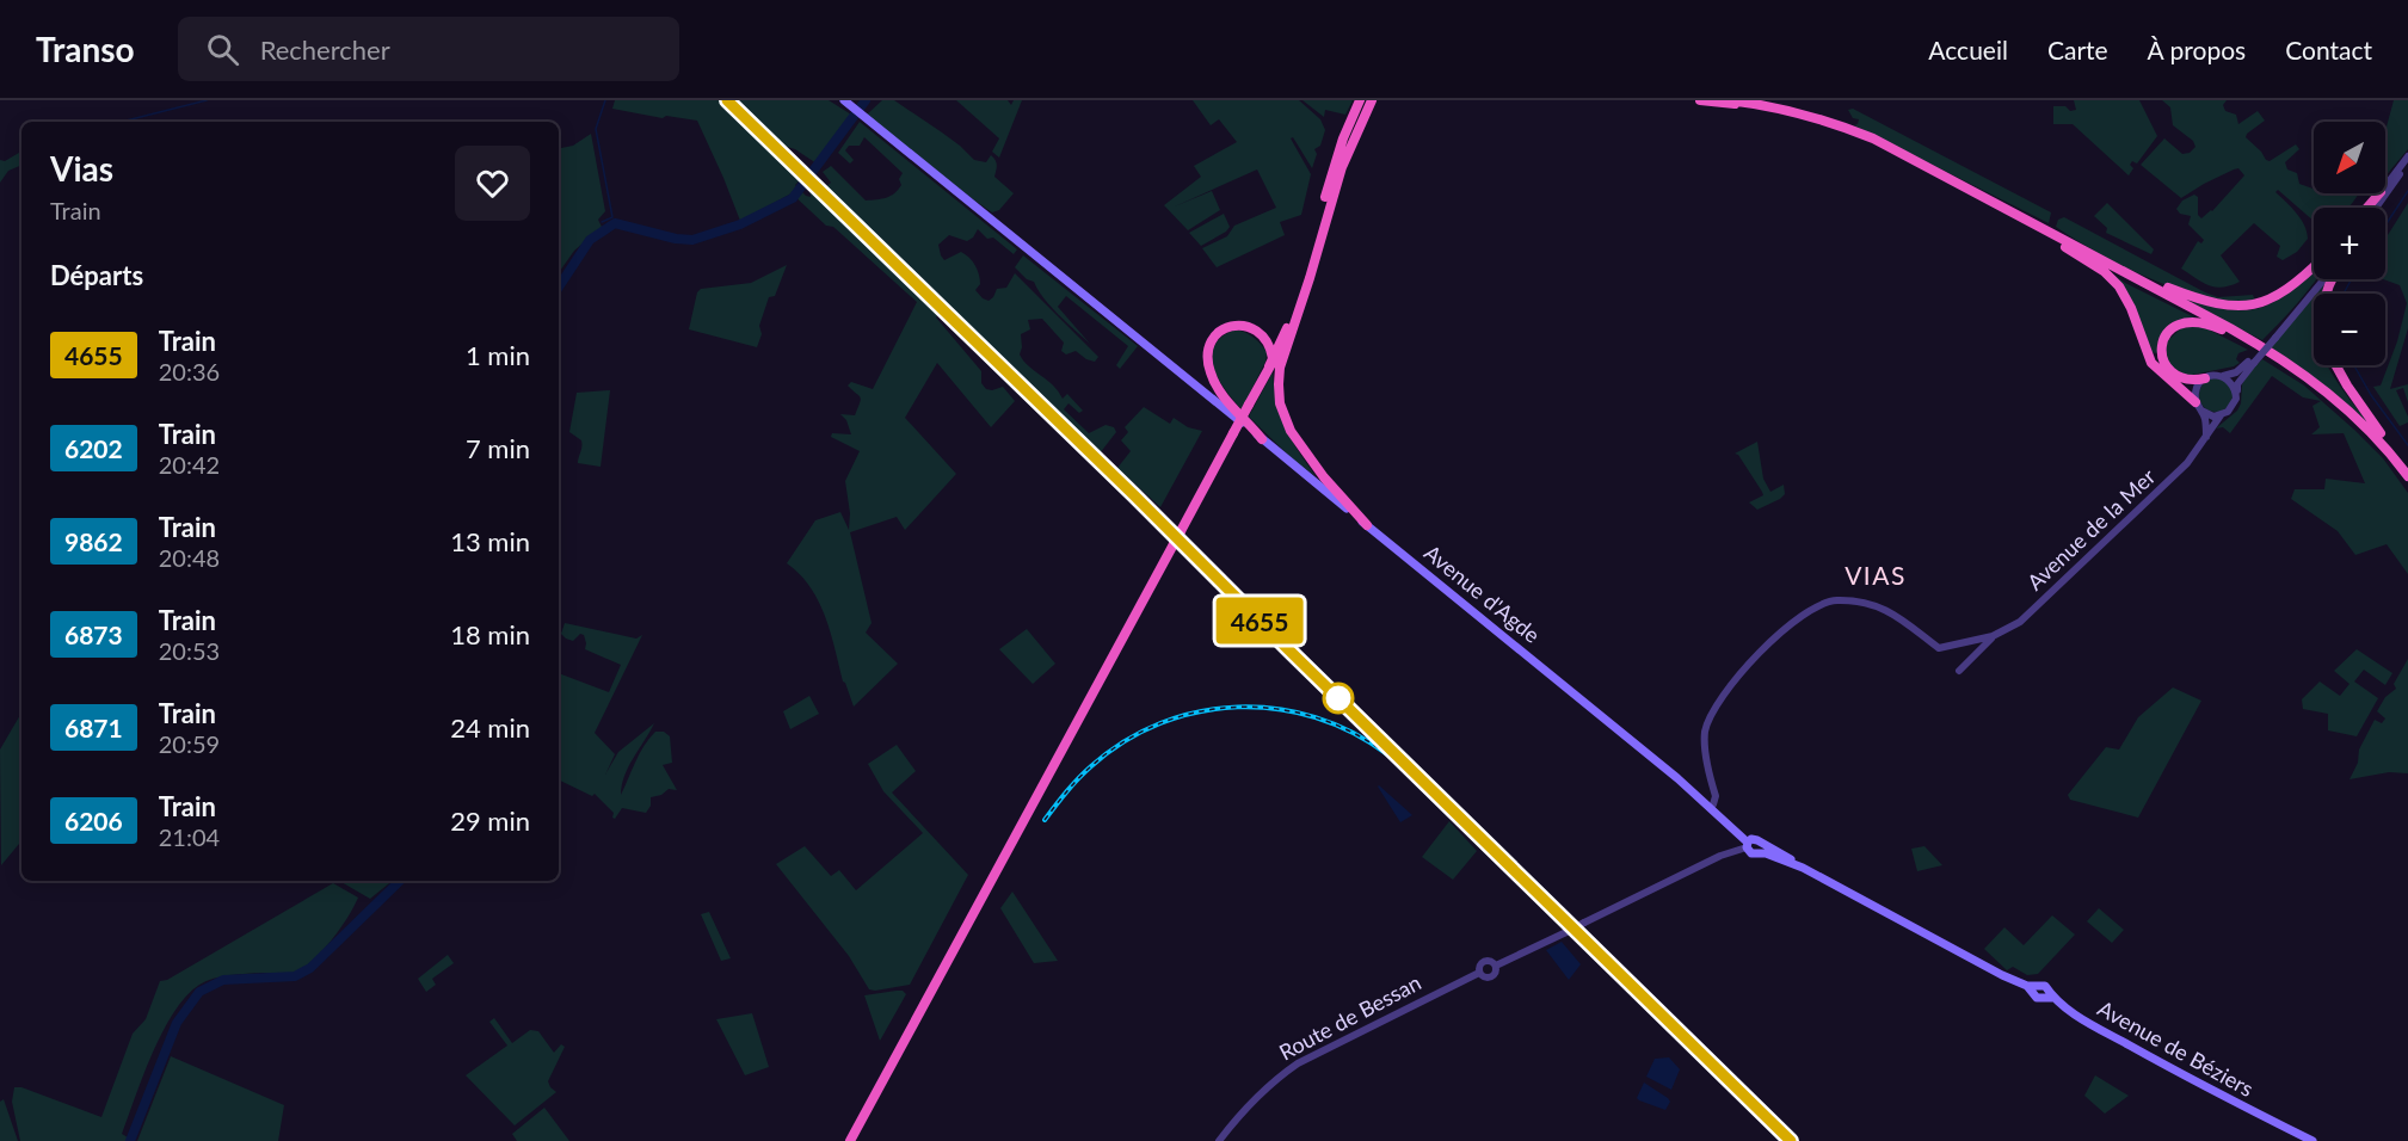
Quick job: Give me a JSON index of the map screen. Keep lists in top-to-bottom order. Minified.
{"streets":{"main road":["Avenue d'Agde","Avenue de Béziers"],"street":["Avenue de la Mer","Route de Bessan"]},"crossings":[["Avenue de la Mer","Avenue d'Agde"],["Avenue d'Agde","Route de Bessan"]],"districts":["VIAS"],"north":"bottom left","page":{"header":"Transo","search":"Rechercher","nav":["Accueil","Carte","À propos","Contact"],"on_map":"4655","map_buttons":["+","−"],"heading":[["Vias","Train"],"Départs"],"list":[{"mark":"4655","name":"Train","note":"20:36","value":"1 min"},{"mark":"6202","name":"Train","note":"20:42","value":"7 min"},{"mark":"9862","name":"Train","note":"20:48","value":"13 min"},{"mark":"6873","name":"Train","note":"20:53","value":"18 min"},{"mark":"6871","name":"Train","note":"20:59","value":"24 min"},{"mark":"6206","name":"Train","note":"21:04","value":"29 min"}]}}
